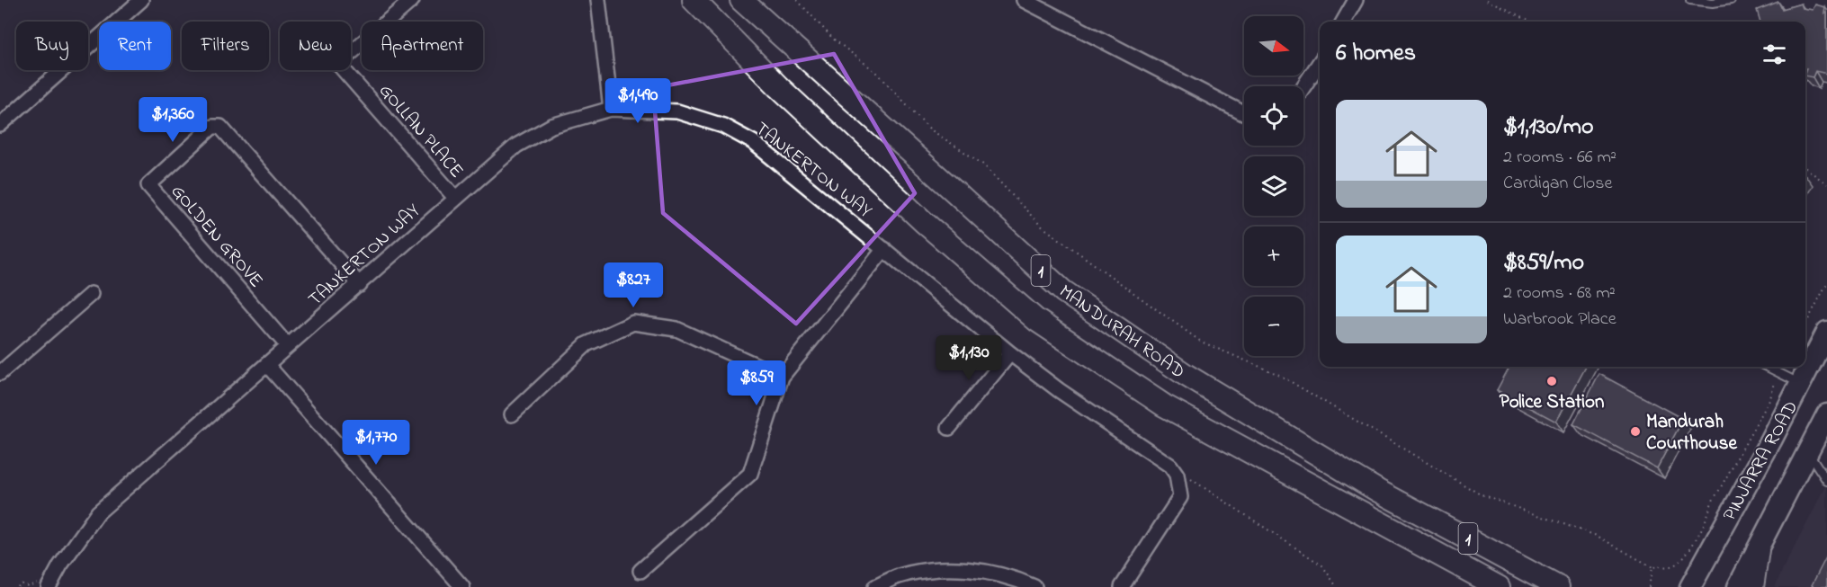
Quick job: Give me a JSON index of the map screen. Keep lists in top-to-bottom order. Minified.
{"streets":{"highway":["1","MANDURAH ROAD"],"main road":["PINJARRA ROAD"],"street":["GOLLAN PLACE","TANKERTON WAY","GOLDEN GROVE"]},"crossings":[["GOLLAN PLACE","TANKERTON WAY"],["TANKERTON WAY","GOLDEN GROVE"]],"places":["Police Station","Mandurah Courthouse"],"north":"right","page":{"map_buttons":["+","−"],"chip":["Buy","Rent","Filters","New","Apartment"],"heading":"6 homes","price":["$1,490","$1,360","$827","$1,130","$859","$1,770"],"list":[{"name":"$1,130/mo","note":"2 rooms · 66 m² · Cardigan Close"},{"name":"$859/mo","note":"2 rooms · 68 m² · Warbrook Place"}]}}
